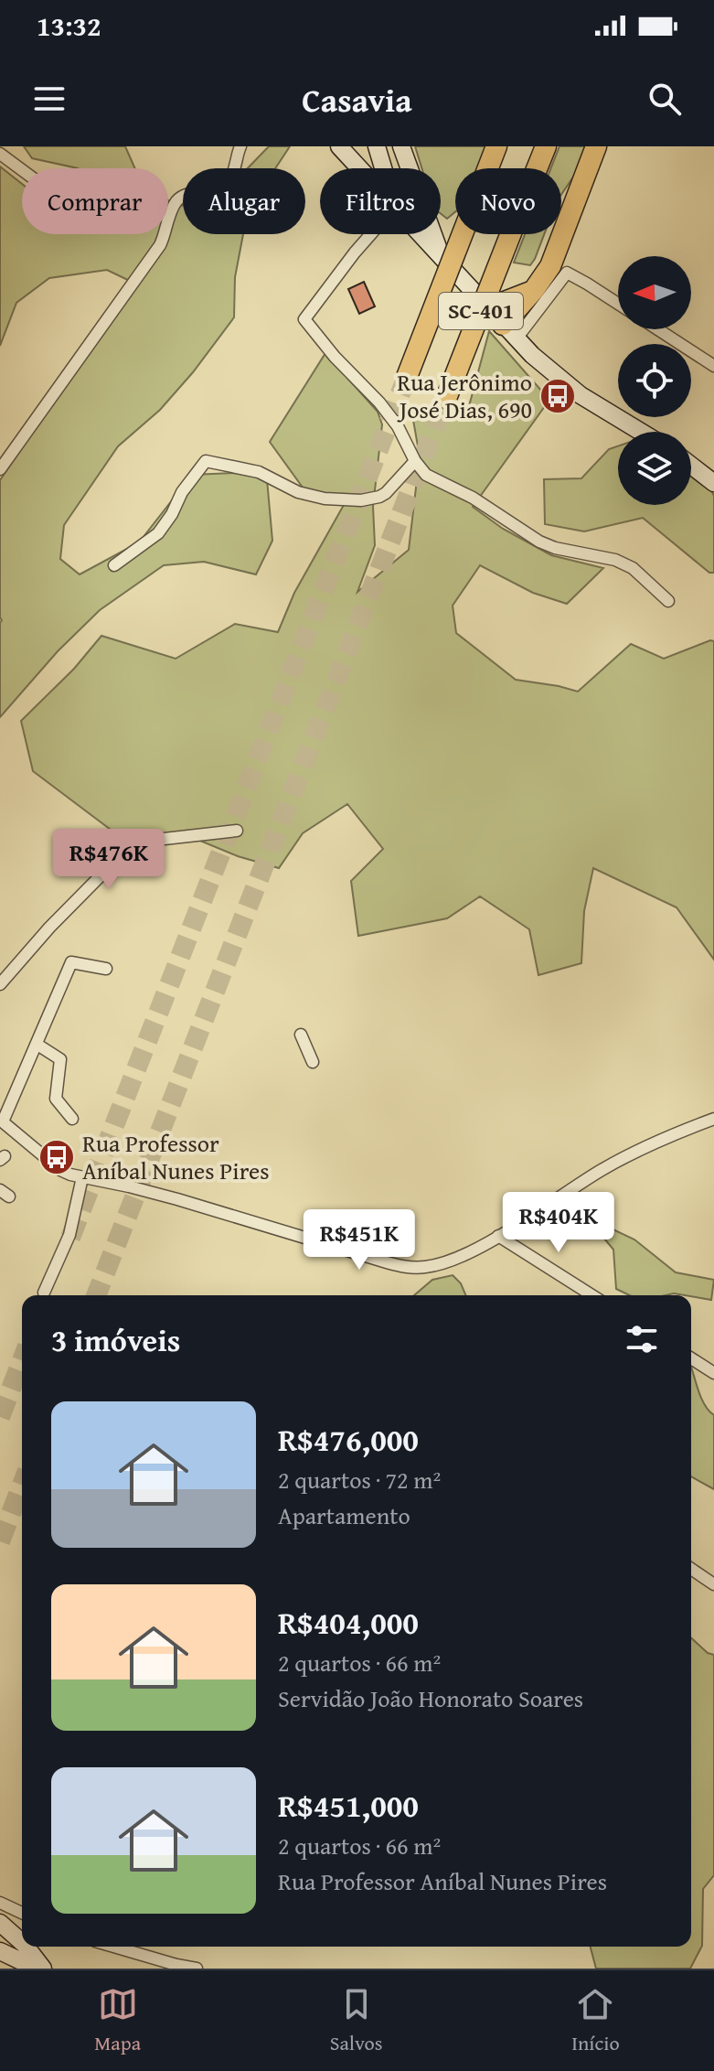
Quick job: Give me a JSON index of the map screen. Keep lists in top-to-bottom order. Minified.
{"streets":{"highway":["SC-401"]},"places":{"bus stop":["Rua Jerônimo José Dias, 690","Rua Professor Aníbal Nunes Pires"]},"north":"left","page":{"status":"13:32","header":"Casavia","chip":["Comprar","Alugar","Filtros","Novo"],"price":["R$476K","R$404K","R$451K"],"heading":"3 imóveis","list":[{"name":"R$476,000","note":"2 quartos · 72 m² · Apartamento"},{"name":"R$404,000","note":"2 quartos · 66 m² · Servidão João Honorato Soares"},{"name":"R$451,000","note":"2 quartos · 66 m² · Rua Professor Aníbal Nunes Pires"}],"tabs":["Mapa","Salvos","Início"]}}
